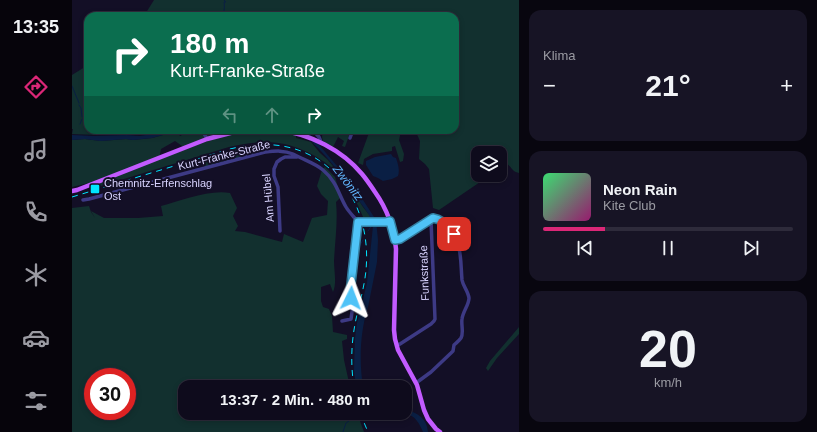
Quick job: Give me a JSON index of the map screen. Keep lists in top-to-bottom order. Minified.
{"streets":{"street":["Kurt-Franke-Straße","Am Hübel","Funkstraße"]},"crossings":[["Kurt-Franke-Straße","Am Hübel"]],"water":["Zwönitz"],"places":{"transit":["Chemnitz-Erfenschlag Ost"]},"page":{"tabs":"13:35","tile":["Klima",["20","km/h"]],"turn":["180 m","Kurt-Franke-Straße"],"heat":["−","21°","+"],"song":["Neon Rain","Kite Club"],"limit":"30","trip":"13:37 · 2 Min. · 480 m"}}
